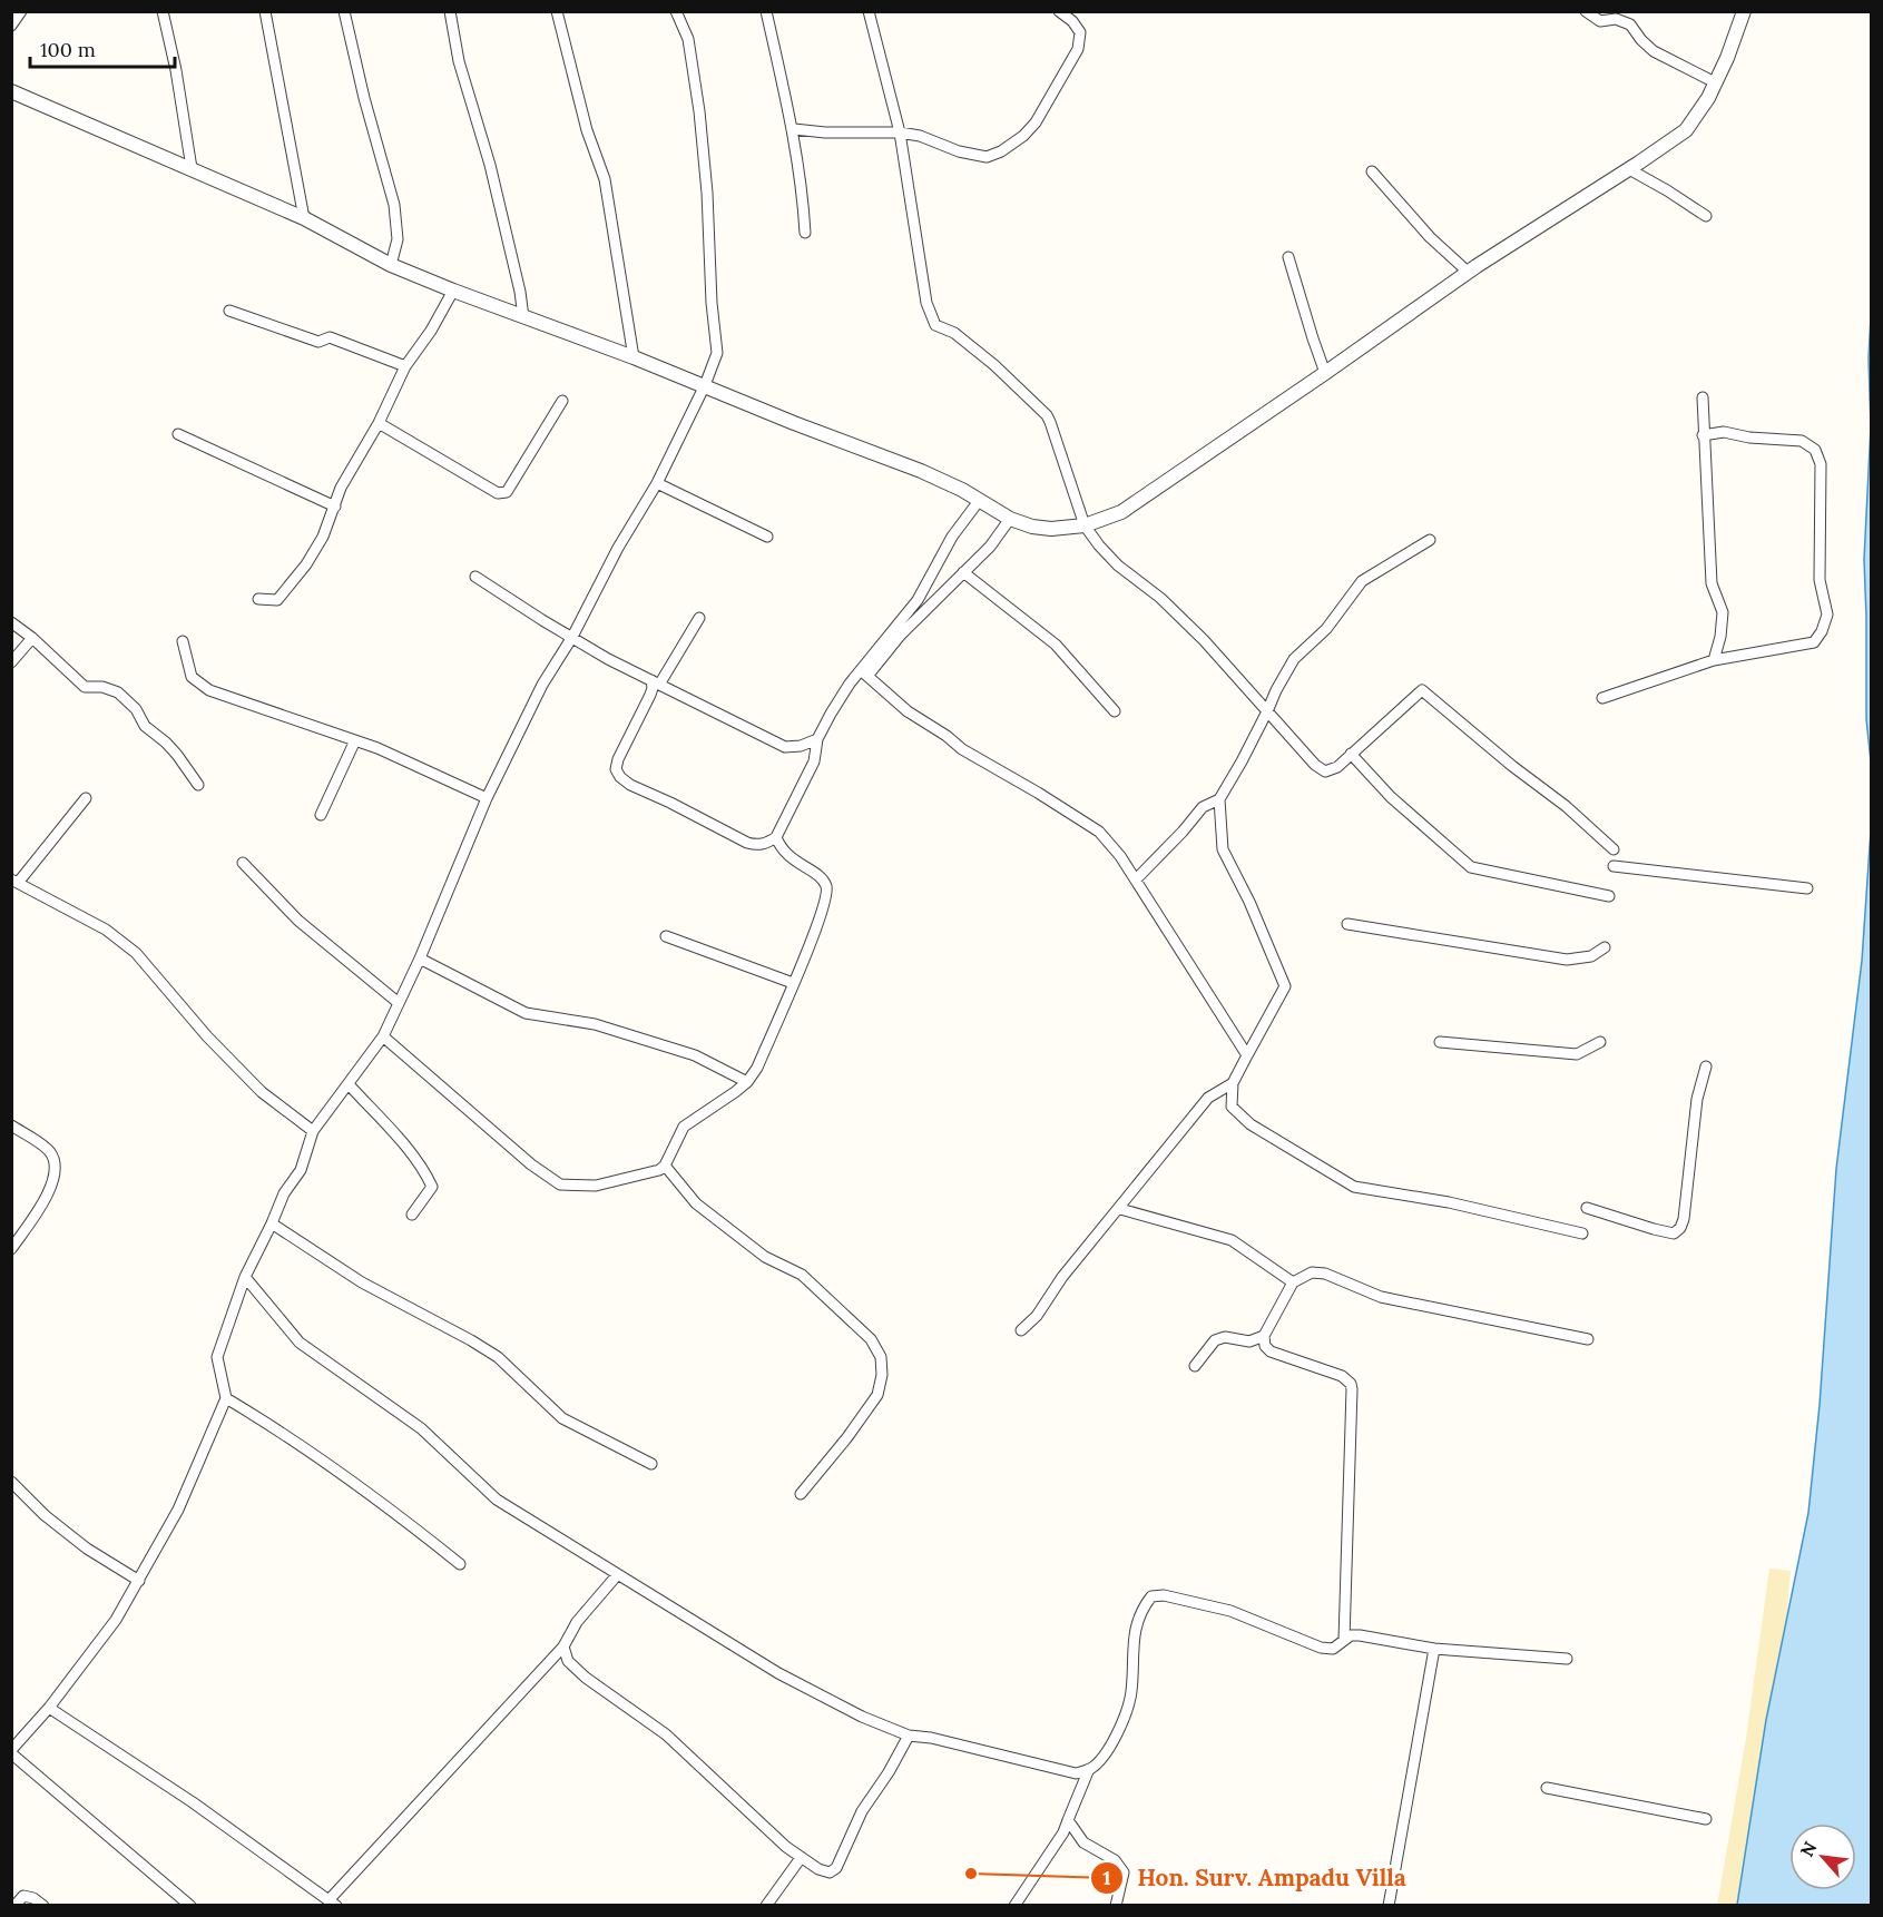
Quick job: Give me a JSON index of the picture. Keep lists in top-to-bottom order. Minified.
{"places":["Hon. Surv. Ampadu Villa"],"scale_bar":"100 m","north":"top left"}
